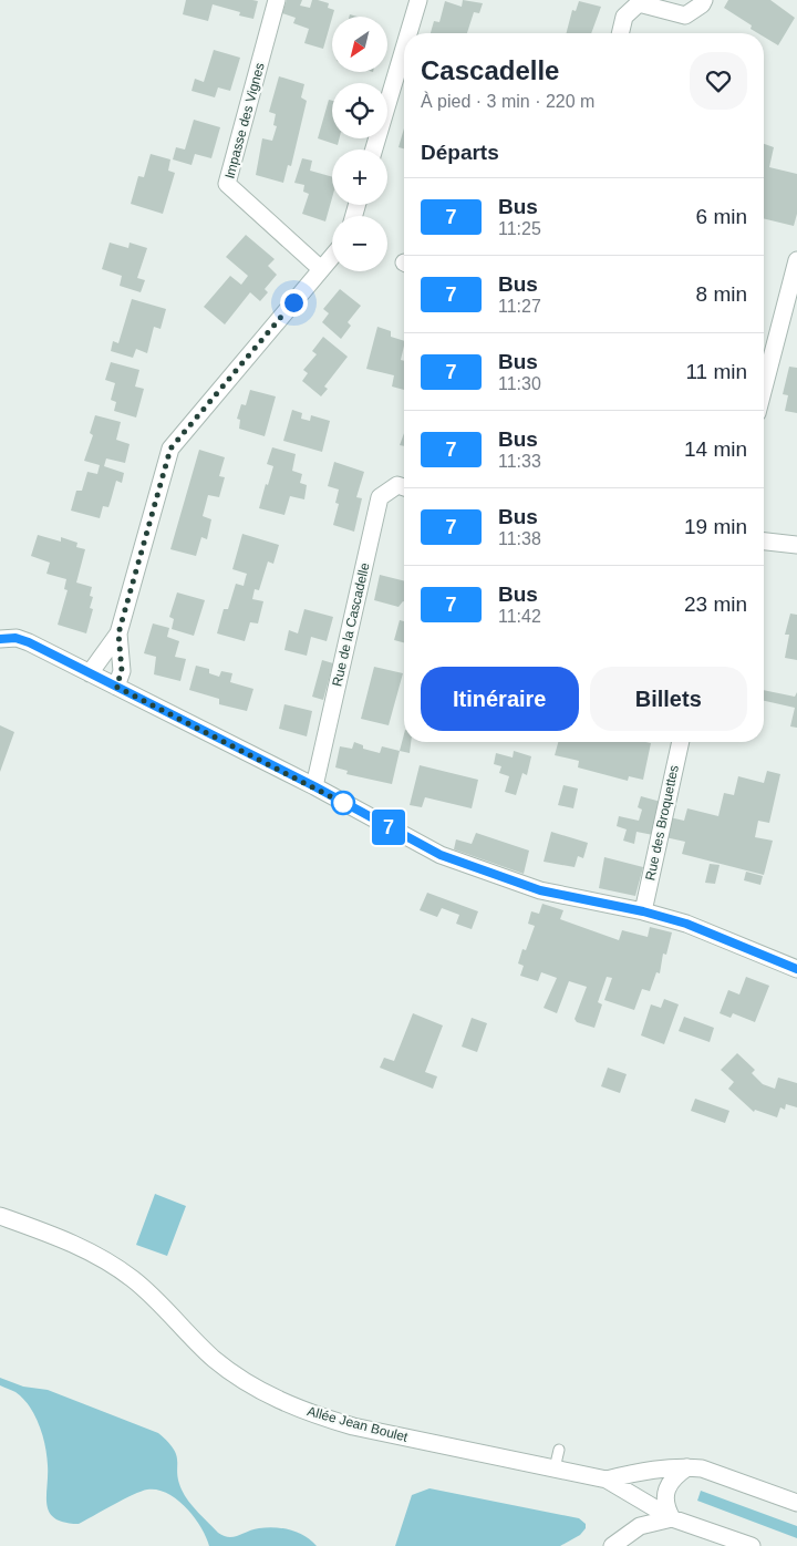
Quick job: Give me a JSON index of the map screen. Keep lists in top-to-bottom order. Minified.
{"streets":{"street":["Impasse des Vignes","Rue de la Cascadelle","Rue des Broquettes","Allée Jean Boulet"]},"lines":["bus line 7"],"north":"bottom left","page":{"on_map":"7","map_buttons":["+","−"],"heading":[["Cascadelle","À pied · 3 min · 220 m"],"Départs"],"list":[{"mark":"7","name":"Bus","note":"11:25","value":"6 min"},{"mark":"7","name":"Bus","note":"11:27","value":"8 min"},{"mark":"7","name":"Bus","note":"11:30","value":"11 min"},{"mark":"7","name":"Bus","note":"11:33","value":"14 min"},{"mark":"7","name":"Bus","note":"11:38","value":"19 min"},{"mark":"7","name":"Bus","note":"11:42","value":"23 min"}],"buttons":["Itinéraire","Billets"]}}
